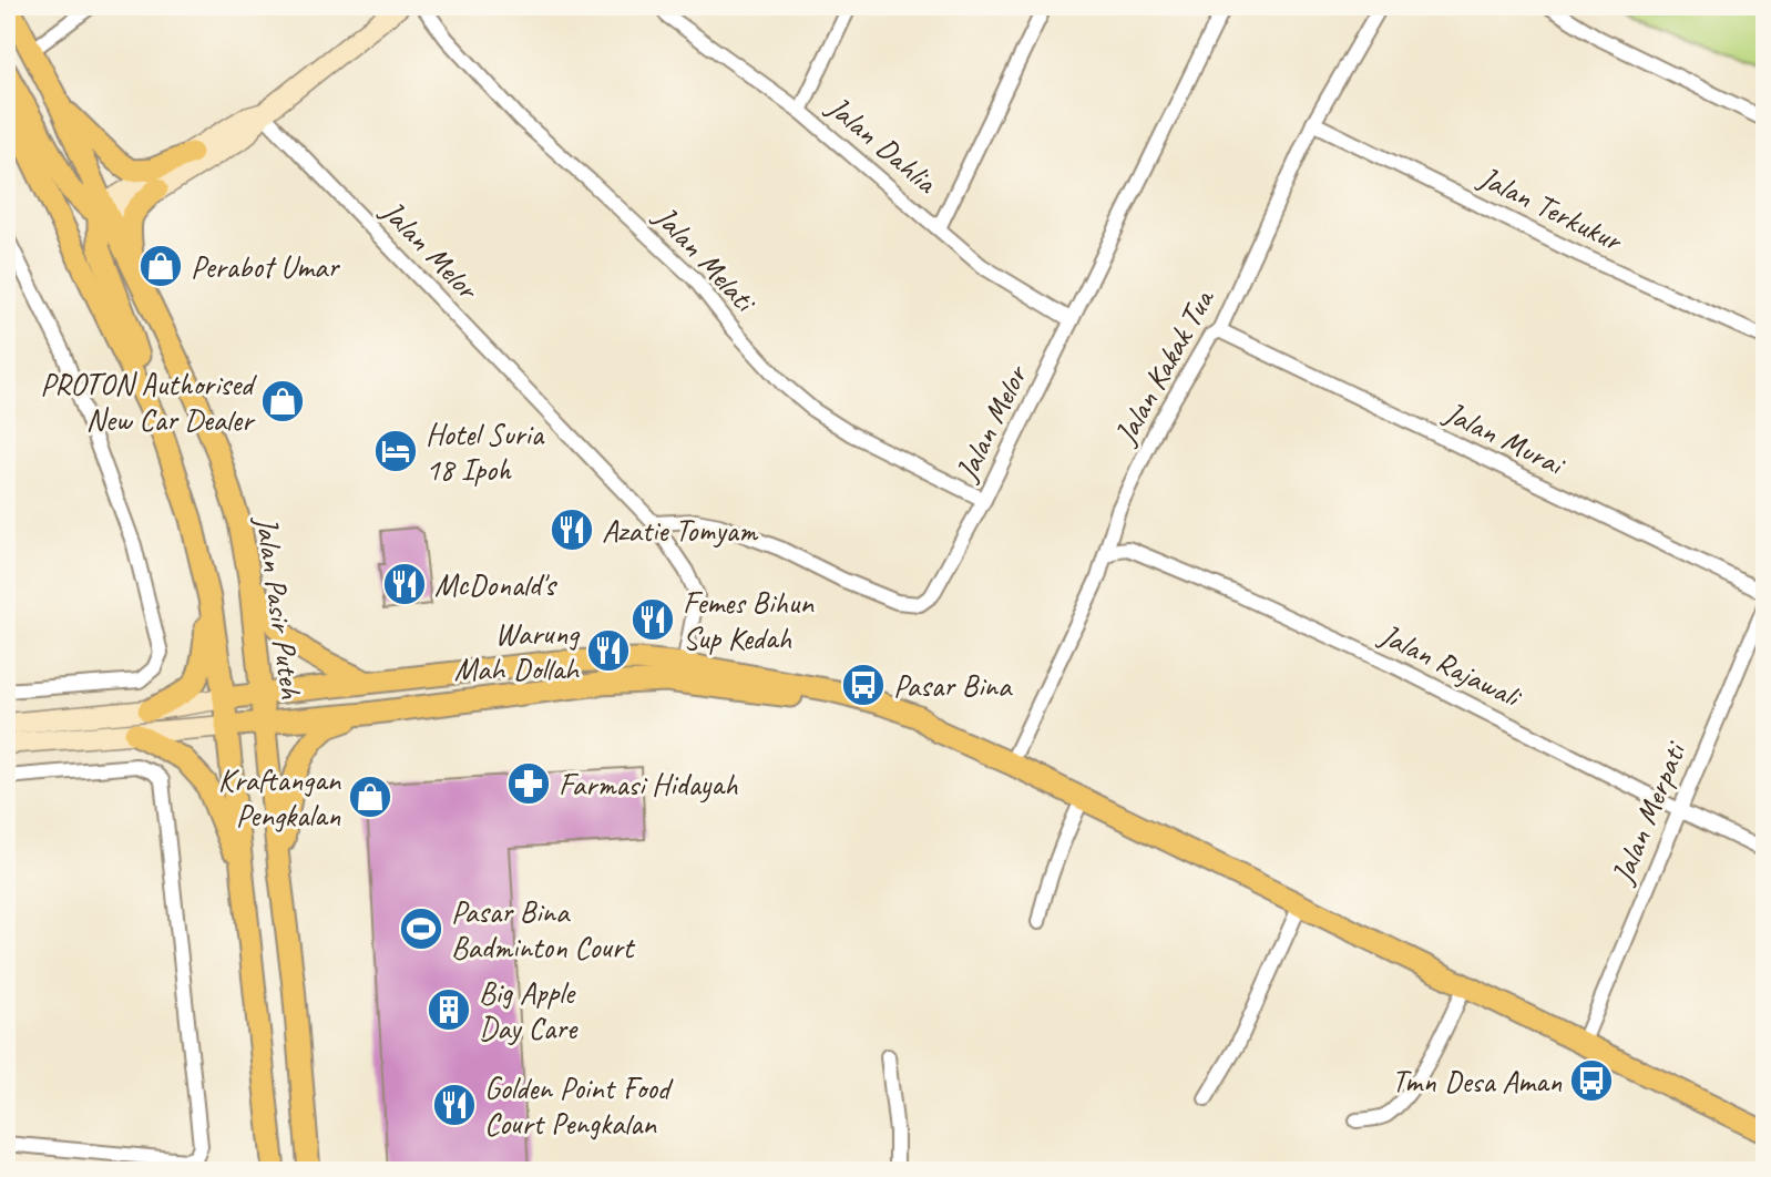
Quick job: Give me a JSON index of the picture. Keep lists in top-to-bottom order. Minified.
{"streets":{"main road":["Jalan Pasir Puteh"],"street":["Jalan Dahlia","Jalan Terkukur","Jalan Melor","Jalan Melati","Jalan Kakak Tua","Jalan Murai","Jalan Rajawali","Jalan Merpati"]},"crossings":[["Jalan Dahlia","Jalan Melor"],["Jalan Terkukur","Jalan Kakak Tua"],["Jalan Melor","Jalan Melati"],["Jalan Kakak Tua","Jalan Murai"],["Jalan Kakak Tua","Jalan Rajawali"],["Jalan Rajawali","Jalan Merpati"]],"places":{"shop":["Perabot Umar","PROTON Authorised New Car Dealer","Kraftangan Pengkalan"],"hotel":["Hotel Suria 18 Ipoh"],"restaurant":["Azatie Tomyam","McDonald's","Femes Bihun Sup Kedah","Warung Mah Dollah","Golden Point Food Court Pengkalan"],"bus stop":["Pasar Bina","Tmn Desa Aman"],"pharmacy":["Farmasi Hidayah"],"sports":["Pasar Bina Badminton Court"],"building":["Big Apple Day Care"]}}
